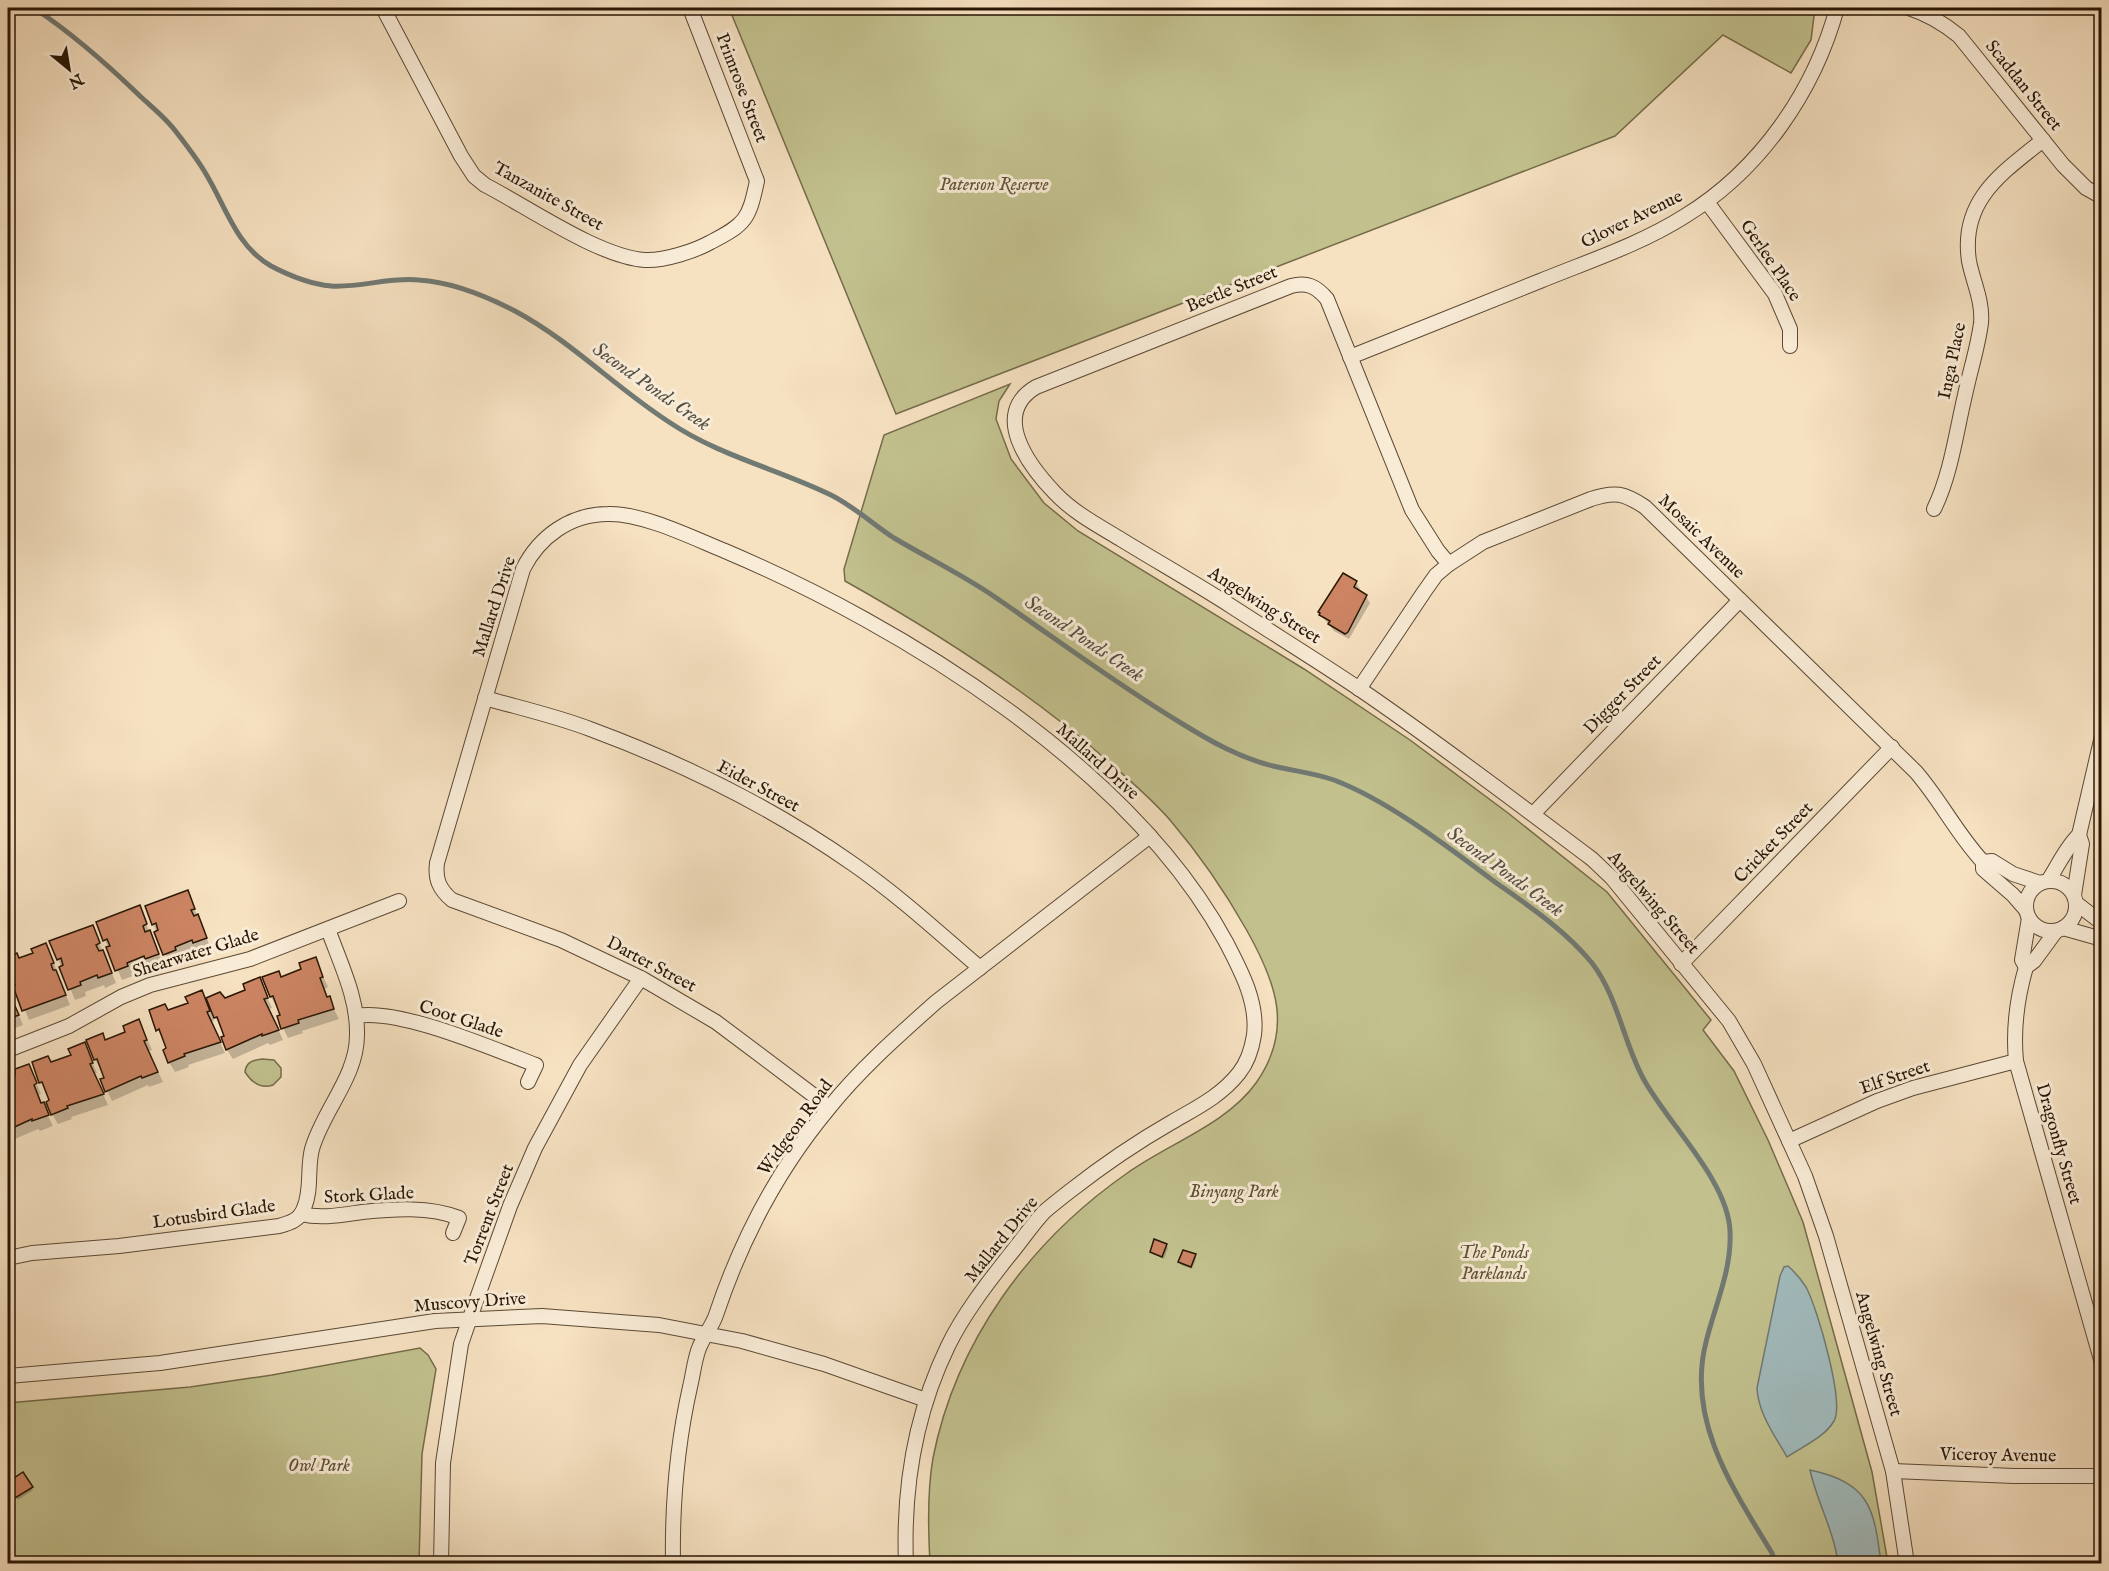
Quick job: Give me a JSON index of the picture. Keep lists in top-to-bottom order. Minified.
{"streets":{"street":["Scaddan Street","Primrose Street","Tanzanite Street","Glover Avenue","Gerlee Place","Beetle Street","Inga Place","Mosaic Avenue","Angelwing Street","Mallard Drive","Digger Street","Eider Street","Cricket Street","Shearwater Glade","Darter Street","Coot Glade","Elf Street","Widgeon Road","Dragonfly Street","Stork Glade","Lotusbird Glade","Torrent Street","Muscovy Drive","Viceroy Avenue"]},"crossings":[["Scaddan Street","Inga Place"],["Primrose Street","Tanzanite Street"],["Glover Avenue","Gerlee Place"],["Glover Avenue","Beetle Street"],["Beetle Street","Mosaic Avenue"],["Beetle Street","Angelwing Street"],["Mosaic Avenue","Angelwing Street"],["Mosaic Avenue","Digger Street"],["Mosaic Avenue","Cricket Street"],["Mosaic Avenue","Dragonfly Street"],["Angelwing Street","Digger Street"],["Angelwing Street","Cricket Street"],["Angelwing Street","Elf Street"],["Angelwing Street","Viceroy Avenue"],["Mallard Drive","Eider Street"],["Mallard Drive","Darter Street"],["Mallard Drive","Widgeon Road"],["Mallard Drive","Muscovy Drive"],["Eider Street","Widgeon Road"],["Shearwater Glade","Lotusbird Glade"],["Darter Street","Widgeon Road"],["Darter Street","Torrent Street"],["Coot Glade","Lotusbird Glade"],["Elf Street","Dragonfly Street"],["Widgeon Road","Muscovy Drive"],["Stork Glade","Lotusbird Glade"],["Torrent Street","Muscovy Drive"]],"water":["Second Ponds Creek"],"parks":["Paterson Reserve","Binyang Park","The Ponds Parklands","Owl Park"],"north":"bottom right"}
